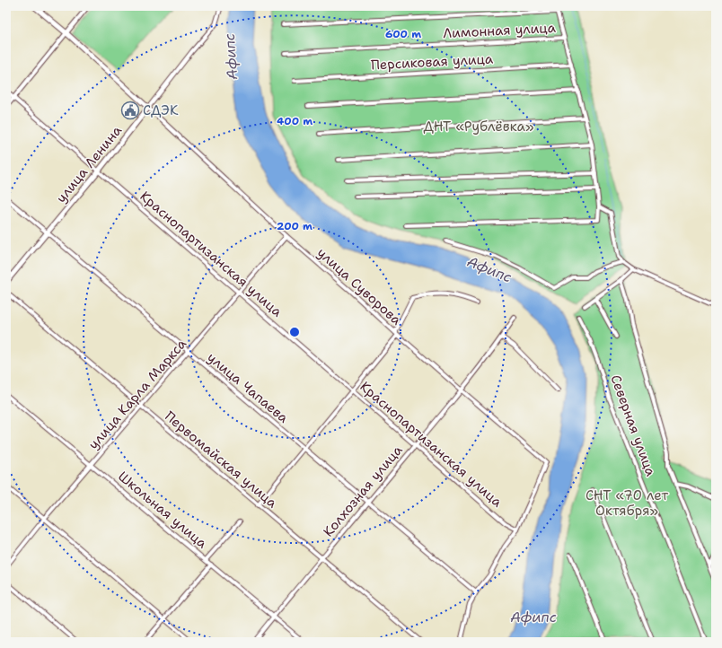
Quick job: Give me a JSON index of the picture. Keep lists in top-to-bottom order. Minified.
{"streets":{"street":["Лимонная улица","Персиковая улица","улица Ленина","Краснопартизанская улица","улица Суворова","улица Чапаева","улица Карла Маркса","Северная улица","Первомайская улица","Колхозная улица","Школьная улица"]},"crossings":[["улица Ленина","Краснопартизанская улица"],["улица Ленина","улица Суворова"],["улица Ленина","улица Чапаева"],["Краснопартизанская улица","улица Суворова"],["Краснопартизанская улица","улица Карла Маркса"],["Краснопартизанская улица","Колхозная улица"],["улица Суворова","улица Карла Маркса"],["улица Суворова","Колхозная улица"],["улица Чапаева","улица Карла Маркса"],["улица Чапаева","Колхозная улица"],["улица Карла Маркса","Первомайская улица"],["улица Карла Маркса","Школьная улица"],["Первомайская улица","Колхозная улица"],["Колхозная улица","Школьная улица"]],"water":["Афипс"],"parks":["ДНТ «Рублёвка»","СНТ «70 лет Октября»"],"places":{"public building":["СДЭК"]},"rings":["600 m","400 m","200 m"]}
